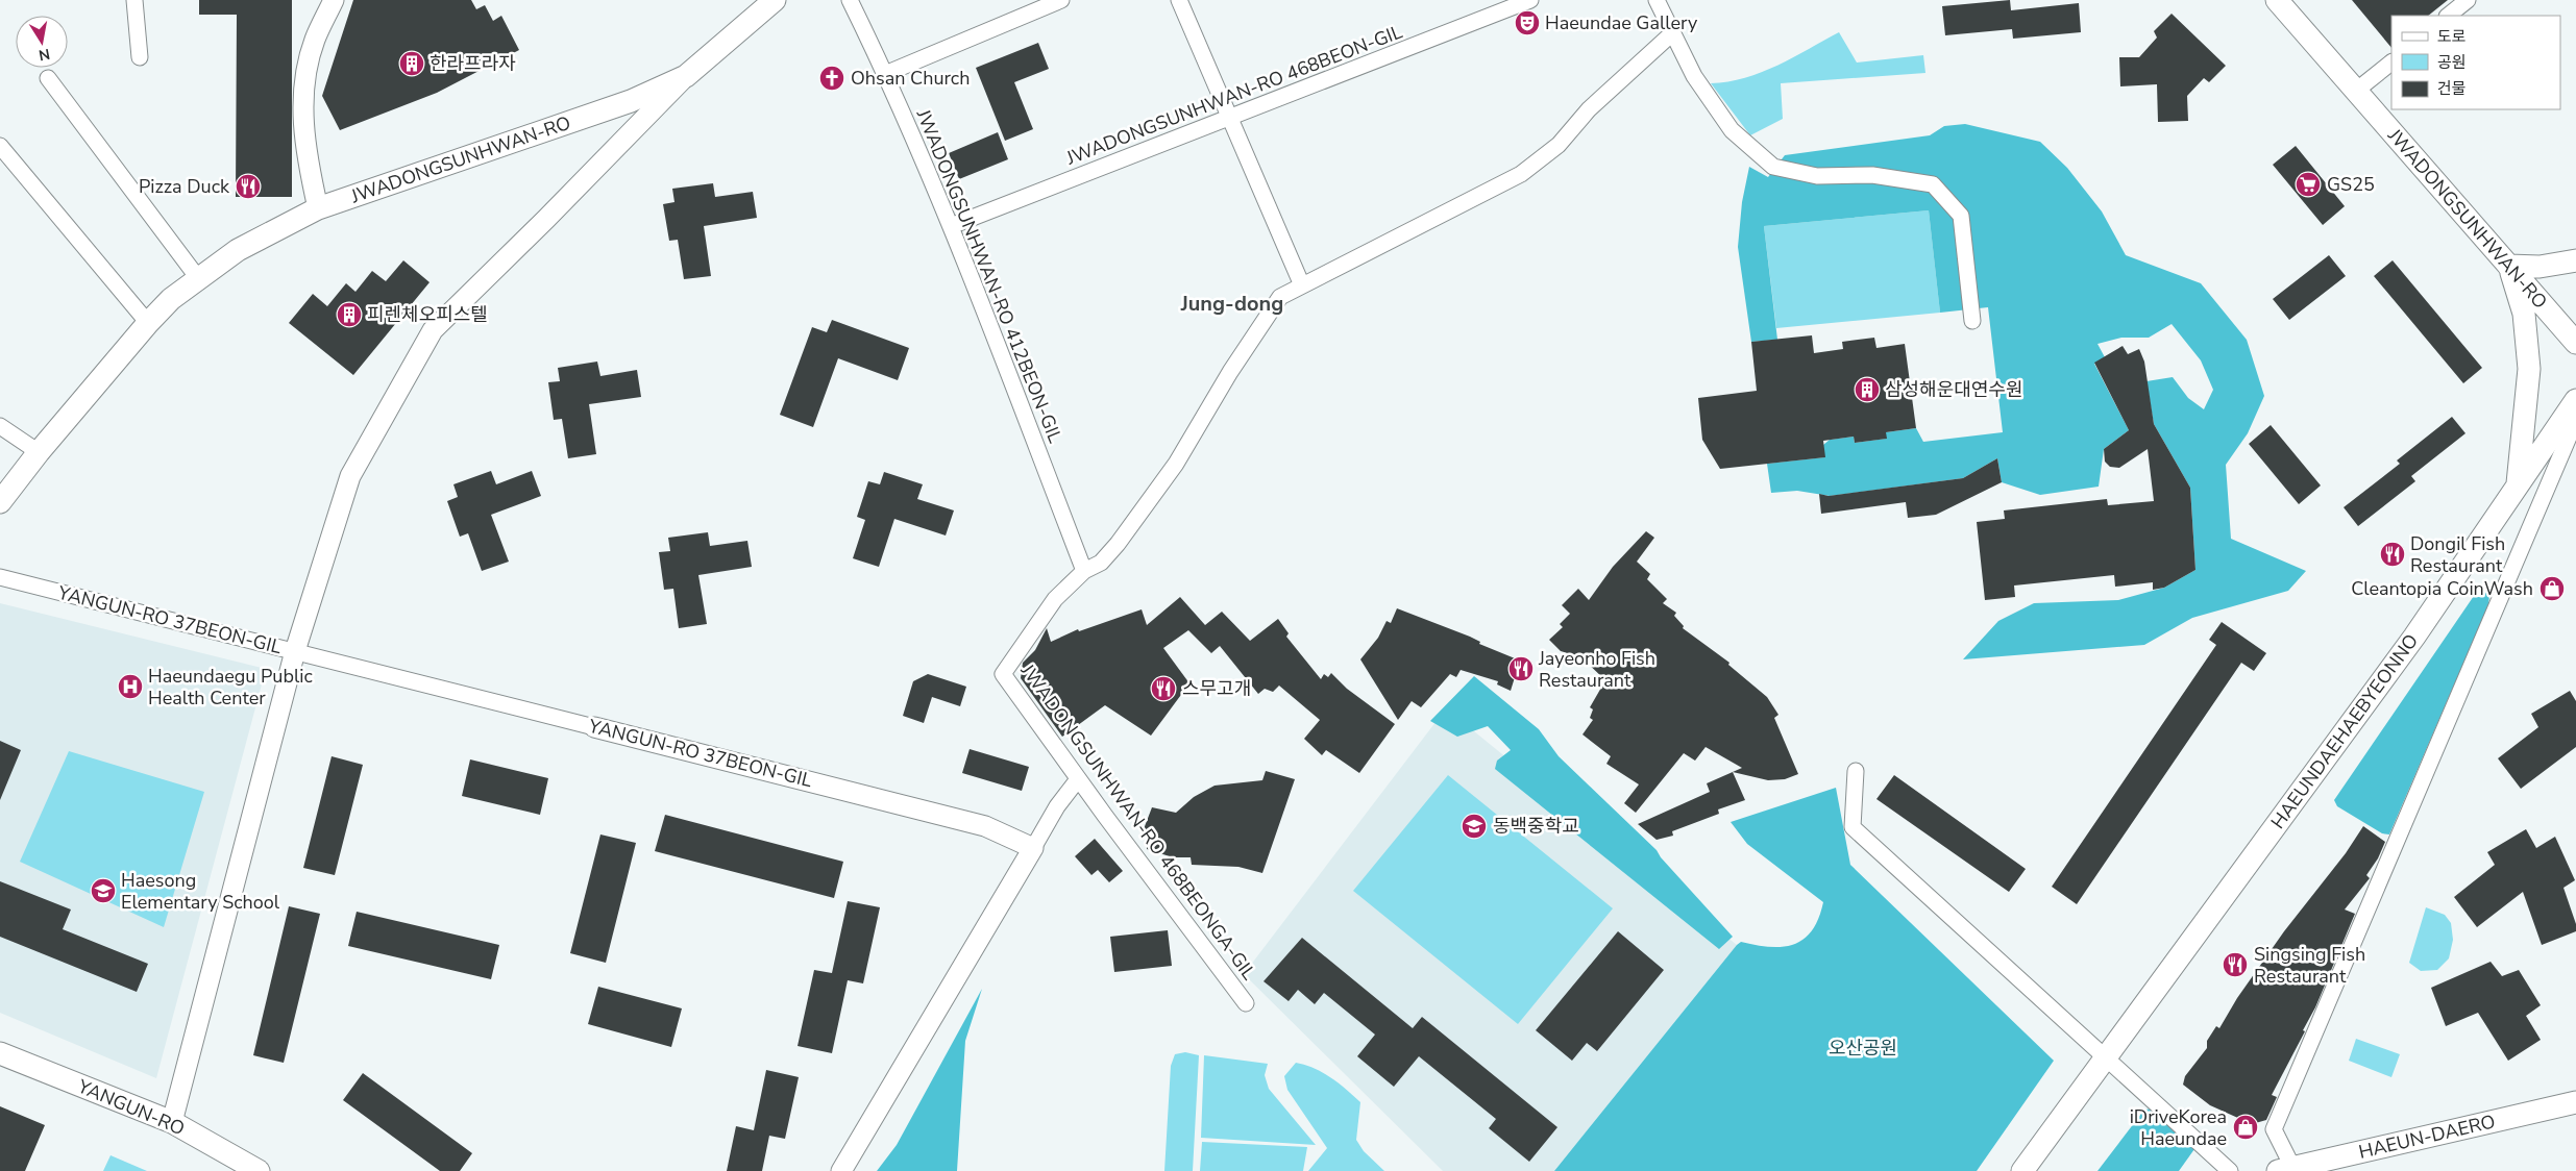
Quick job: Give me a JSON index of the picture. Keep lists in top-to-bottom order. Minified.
{"streets":{"main road":["JWADONGSUNHWAN-RO","HAEUNDAEHAEBYEONNO","YANGUN-RO","HAEUN-DAERO"],"street":["JWADONGSUNHWAN-RO 468BEON-GIL","JWADONGSUNHWAN-RO 412BEON-GIL","YANGUN-RO 37BEON-GIL","JWADONGSUNHWAN-RO 468BEONGA-GIL"]},"crossings":[["JWADONGSUNHWAN-RO 468BEON-GIL","JWADONGSUNHWAN-RO 412BEON-GIL"],["JWADONGSUNHWAN-RO 412BEON-GIL","JWADONGSUNHWAN-RO 468BEONGA-GIL"]],"districts":["Jung-dong"],"parks":["오산공원"],"places":{"theatre":["Haeundae Gallery"],"building":["한라프라자","피렌체오피스텔","삼성해운대연수원"],"church":["Ohsan Church"],"supermarket":["GS25"],"restaurant":["Pizza Duck","Dongil Fish Restaurant","Jayeonho Fish Restaurant","스무고개","Singsing Fish Restaurant"],"shop":["Cleantopia CoinWash","iDriveKorea Haeundae"],"hospital":["Haeundaegu Public Health Center"],"school or university":["동백중학교","Haesong Elementary School"]},"legend":["도로","공원","건물"],"north":"bottom"}
